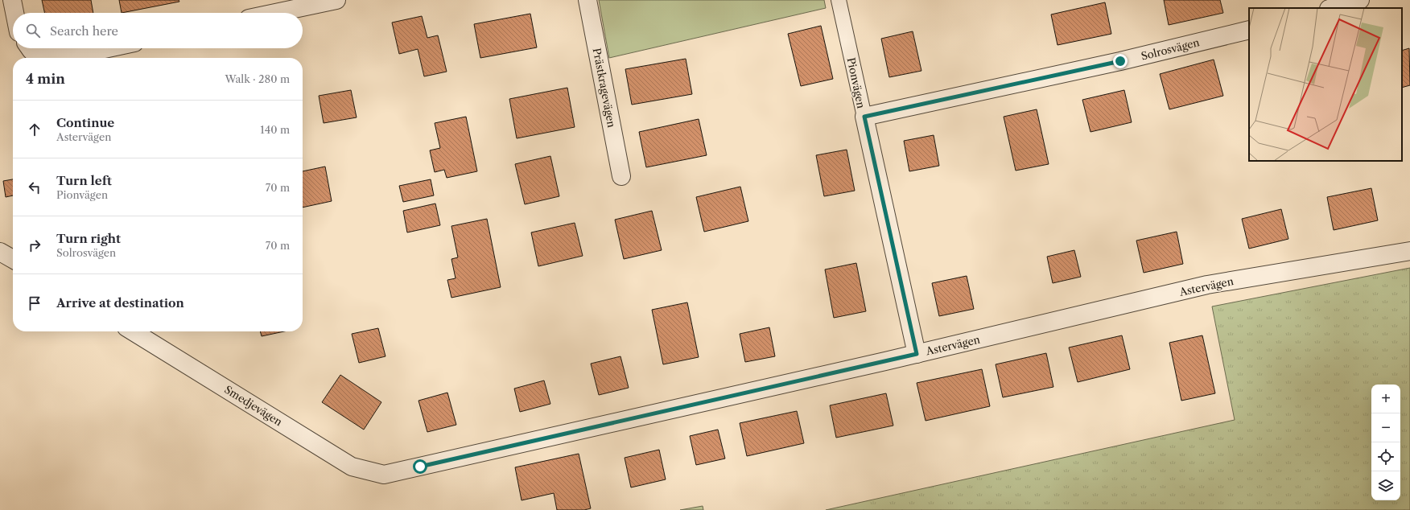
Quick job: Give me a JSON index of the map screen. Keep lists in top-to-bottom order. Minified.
{"streets":{"street":["Solrosvägen","Pionvägen","Prästkragevägen","Astervägen","Smedjevägen"]},"crossings":[["Solrosvägen","Pionvägen"],["Pionvägen","Astervägen"],["Astervägen","Smedjevägen"]],"page":{"search":"Search here","heading":["4 min","Walk · 280 m"],"list":[["Continue","Astervägen","140 m"],["Turn left","Pionvägen","70 m"],["Turn right","Solrosvägen","70 m"],"Arrive at destination"],"map_buttons":["+","−"]}}
